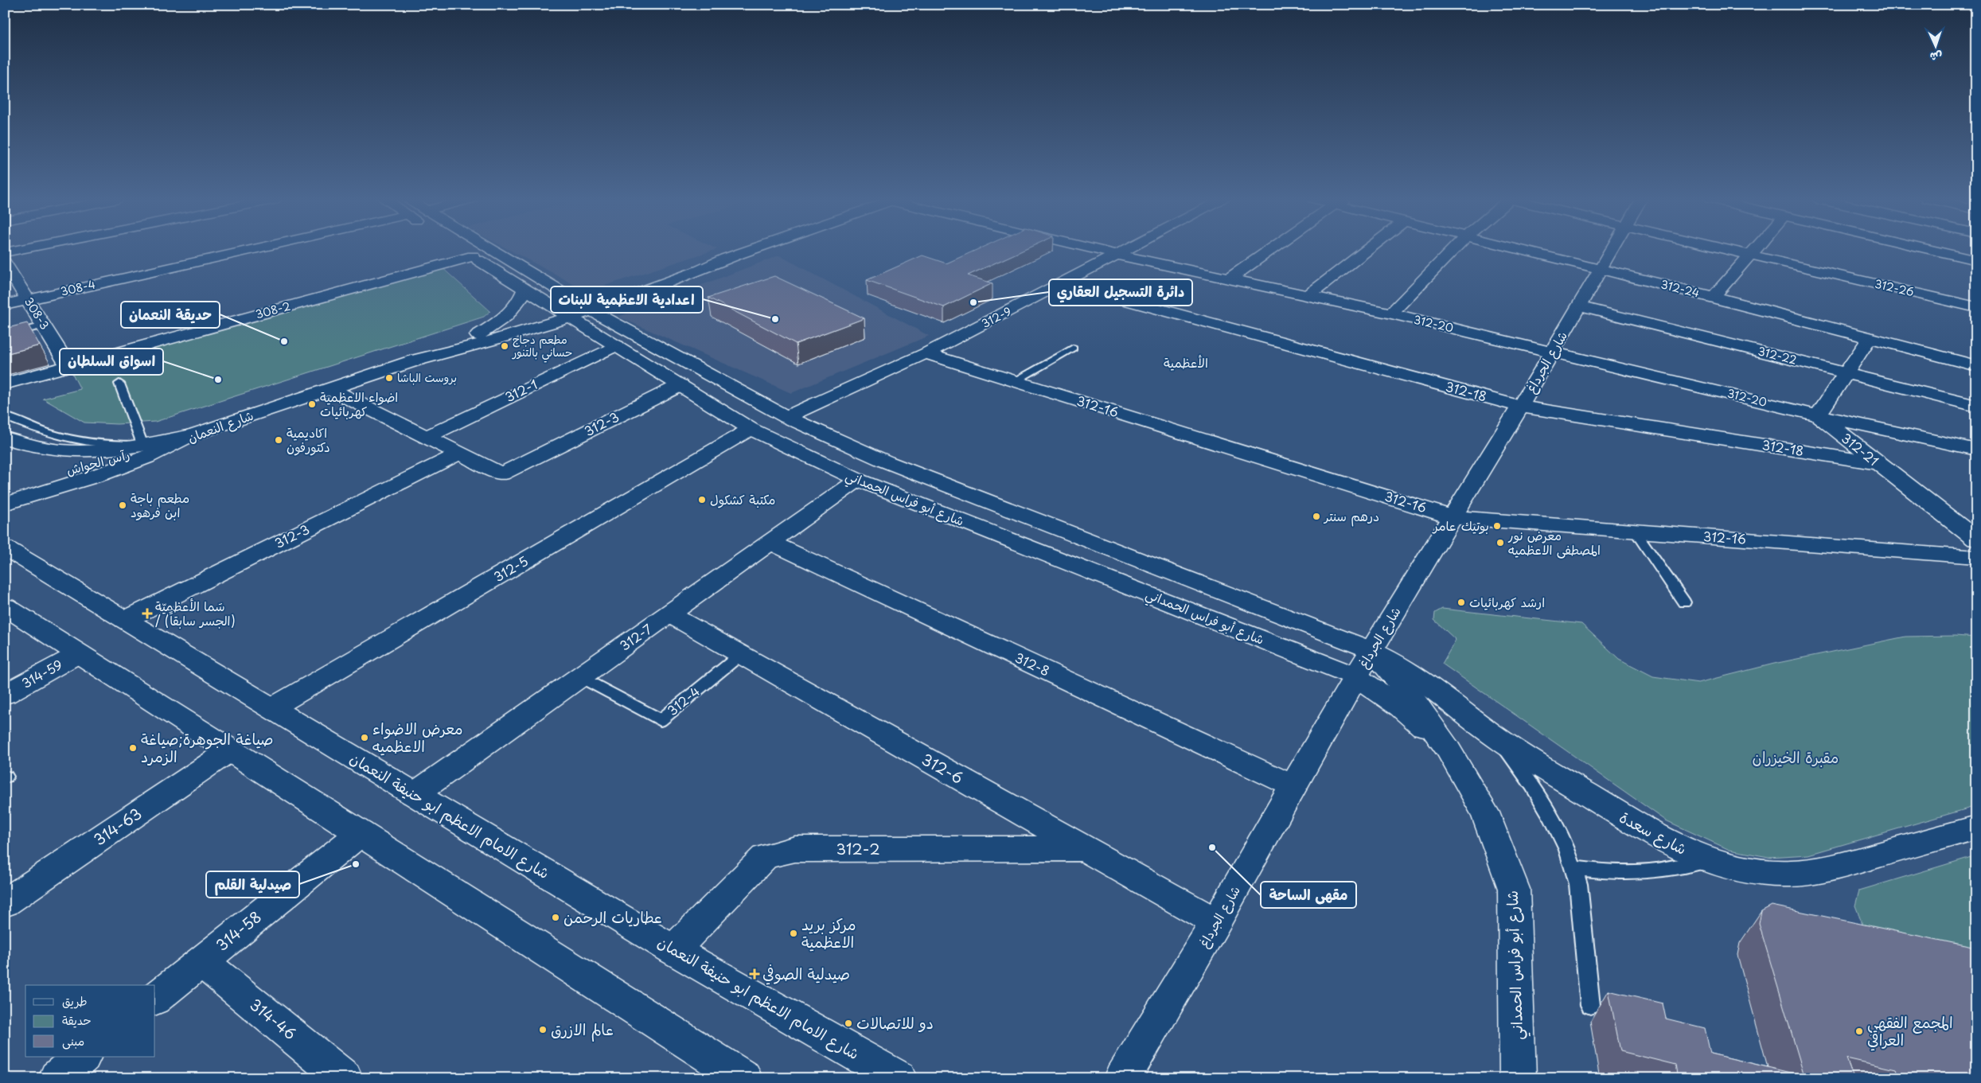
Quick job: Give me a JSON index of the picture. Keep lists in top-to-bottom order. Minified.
{"streets":{"street":["308-4","312-26","312-24","308-2","308-3","312-9","312-20","312-22","شارع الجرداغ","312-1","312-18","312-16","312-3","شارع النعمان","312-21","رآس الحواش","شارع أبو فراس الحمداني","312-5","312-7","312-8","314-59","312-6","شارع الامام الاعظم ابو حنيفة النعمان","314-63","شارع سعدة","312-2","314-58","314-46"],"lane":["312-4"]},"crossings":[["308-4","308-3"],["312-24","شارع الجرداغ"],["308-2","308-3"],["308-2","شارع أبو فراس الحمداني"],["312-9","312-20"],["312-9","312-18"],["312-9","312-16"],["312-9","شارع أبو فراس الحمداني"],["312-20","شارع الجرداغ"],["312-20","312-21"],["312-22","شارع الجرداغ"],["شارع الجرداغ","312-18"],["شارع الجرداغ","312-16"],["شارع الجرداغ","شارع أبو فراس الحمداني"],["شارع الجرداغ","312-8"],["شارع الجرداغ","312-6"],["شارع الجرداغ","شارع سعدة"],["312-1","312-3"],["312-1","شارع أبو فراس الحمداني"],["312-18","312-21"],["312-3","شارع النعمان"],["312-3","شارع أبو فراس الحمداني"],["312-3","شارع الامام الاعظم ابو حنيفة النعمان"],["شارع النعمان","رآس الحواش"],["شارع النعمان","شارع أبو فراس الحمداني"],["شارع أبو فراس الحمداني","312-5"],["شارع أبو فراس الحمداني","312-7"],["شارع أبو فراس الحمداني","شارع سعدة"],["312-5","شارع الامام الاعظم ابو حنيفة النعمان"],["312-7","312-8"],["312-7","312-4"],["312-7","312-6"],["312-7","شارع الامام الاعظم ابو حنيفة النعمان"],["312-4","312-6"],["312-6","312-2"],["شارع الامام الاعظم ابو حنيفة النعمان","312-2"],["314-58","314-46"]],"districts":["الأعظمية"],"parks":["مقبرة الخيزران"],"places":{"other":["دائرة التسجيل العقاري","اعدادية الاعظمية للبنات","حديقة النعمان","مطعم دجاج حساني بالتنور","بروست الباشا","اسواق السلطان","اضواء الاعظمية كهربائيات","اكاديمية دكتورفون","مكتبة كشكول","مطعم باجة ابن فرهود","درهم سنتر","بوتيك عامر","معرض نور المصطفى الاعظميه","ارشد كهربائيات","معرض الاضواء الاعظميه","صياغة الجوهرة;صياغة الزمرد","مقهى الساحة","صيدلية القلم","عطاريات الرحمن","مركز بريد الاعظمية","دو للاتصالات","عالم الازرق","المجمع الفقهي العراقي"],"health":["سَما الأعظميّة / (الجسر سابقاً)","صيدلية الصوفي"]},"legend":["طريق","حديقة","مبنى"],"north":"bottom"}
